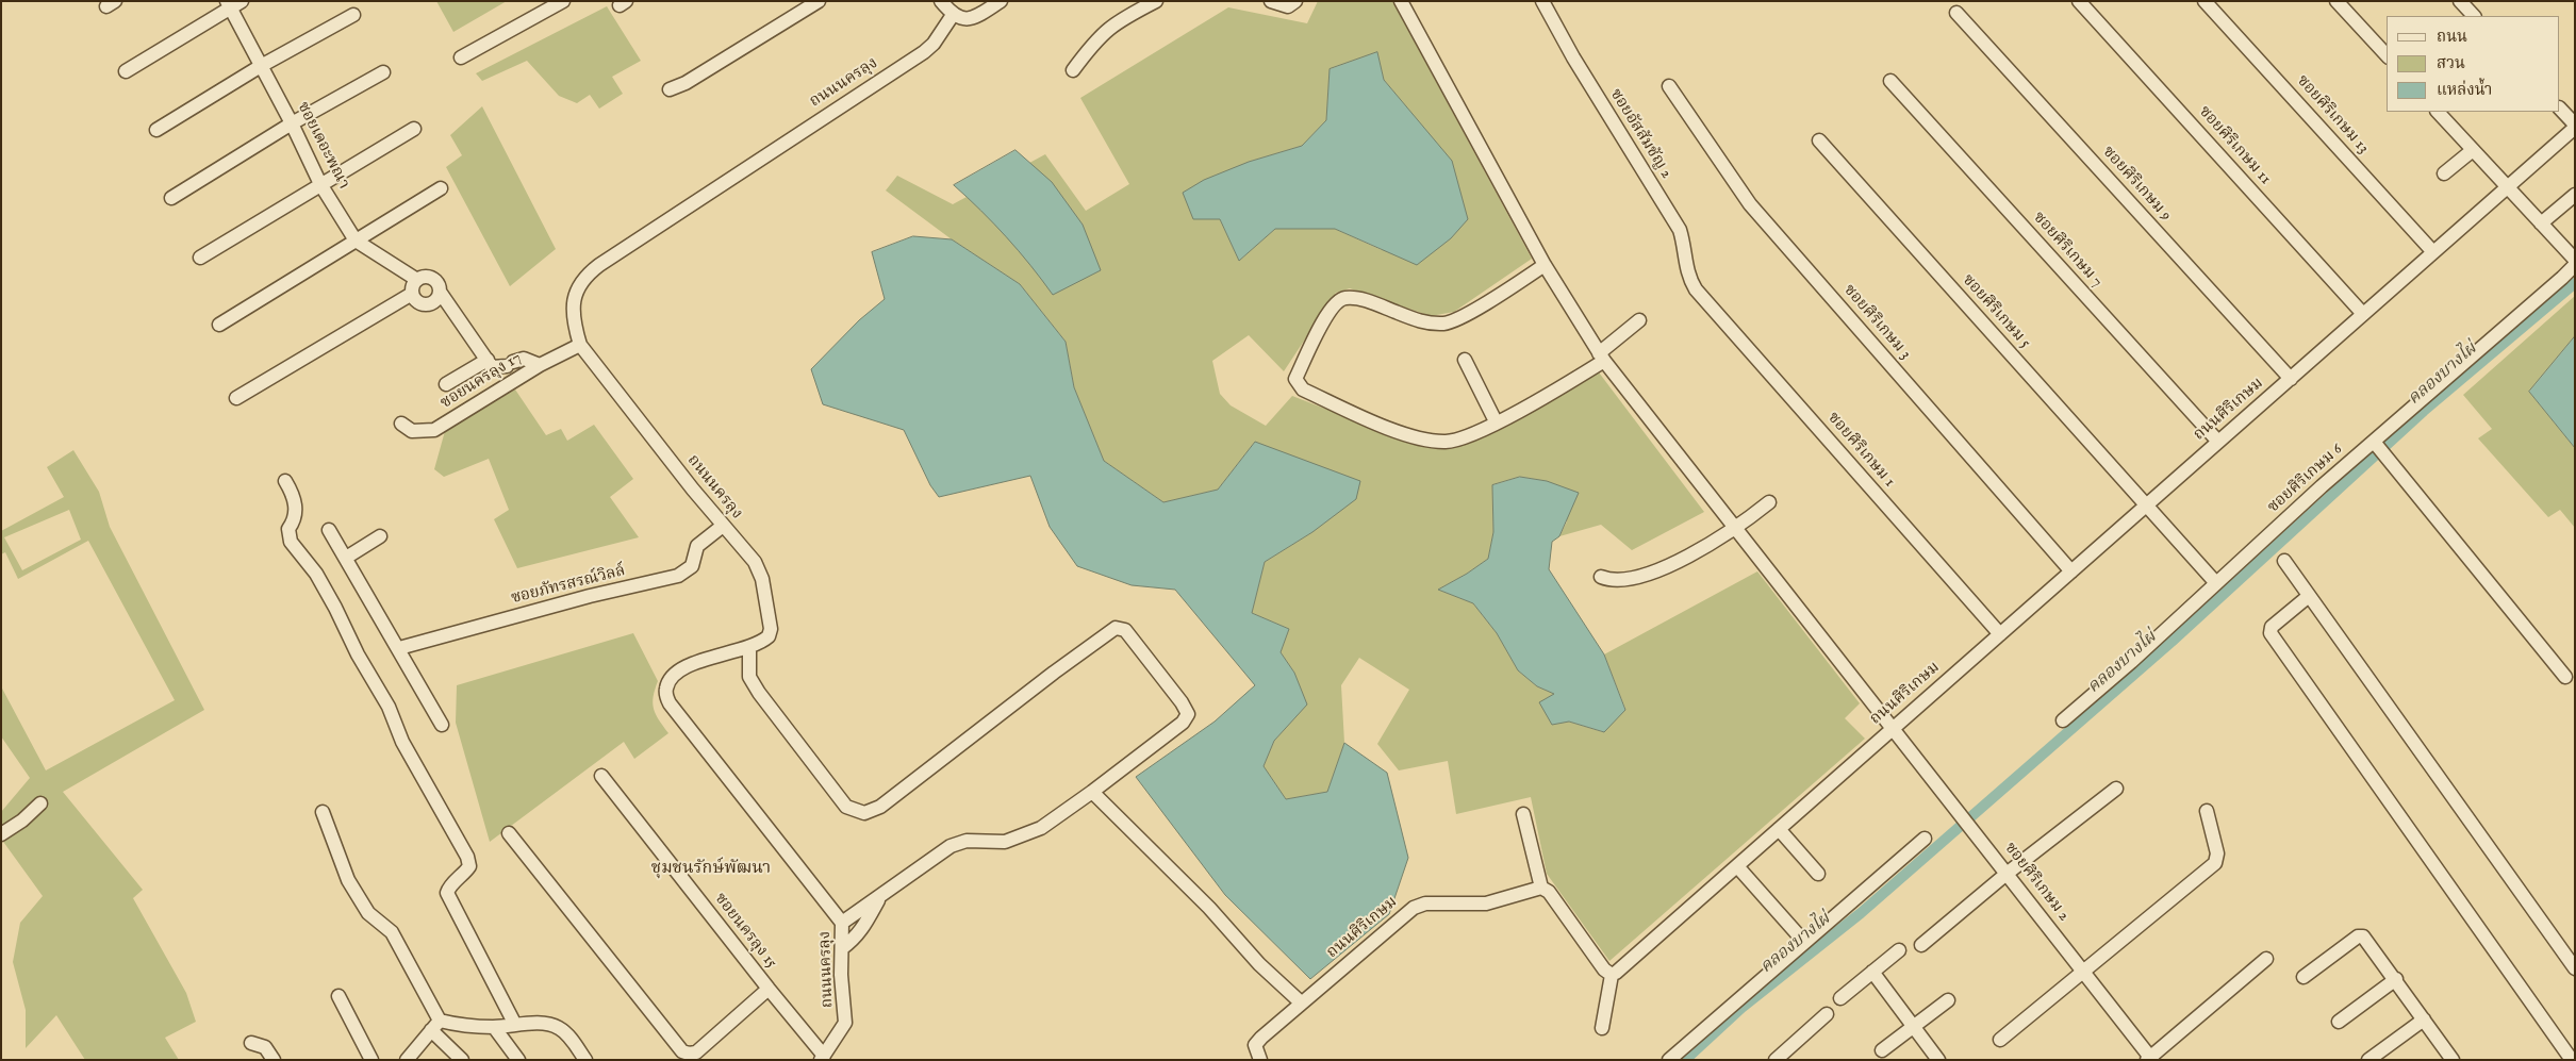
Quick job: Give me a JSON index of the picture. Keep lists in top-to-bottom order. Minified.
{"streets":{"street":["ถนนนครลุง","ซอยศิริเกษม 13","ซอยอัสสัมชัญ 2","ซอยเดอะพณา","ซอยศิริเกษม 11","ซอยศิริเกษม 9","ซอยศิริเกษม 7","ซอยศิริเกษม 5","ซอยศิริเกษม 3","ซอยนครลุง 17","ถนนศิริเกษม","ซอยศิริเกษม 1","ซอยศิริเกษม 6","ซอยภัทรสรณ์วิลล์","ซอยศิริเกษม 2","ซอยนครลุง 15"]},"crossings":[["ถนนนครลุง","ซอยนครลุง 17"],["ถนนนครลุง","ซอยภัทรสรณ์วิลล์"],["ถนนนครลุง","ซอยนครลุง 15"],["ซอยศิริเกษม 13","ถนนศิริเกษม"],["ซอยอัสสัมชัญ 2","ซอยศิริเกษม 1"],["ซอยศิริเกษม 11","ถนนศิริเกษม"],["ซอยศิริเกษม 9","ถนนศิริเกษม"],["ซอยศิริเกษม 7","ถนนศิริเกษม"],["ซอยศิริเกษม 5","ถนนศิริเกษม"],["ซอยศิริเกษม 5","ซอยศิริเกษม 6"],["ซอยศิริเกษม 3","ถนนศิริเกษม"],["ถนนศิริเกษม","ซอยศิริเกษม 1"],["ถนนศิริเกษม","ซอยศิริเกษม 2"]],"districts":["ชุมชนรักษ์พัฒนา"],"water":["คลองบางไผ่"],"legend":["ถนน","สวน","แหล่งน้ำ"]}
